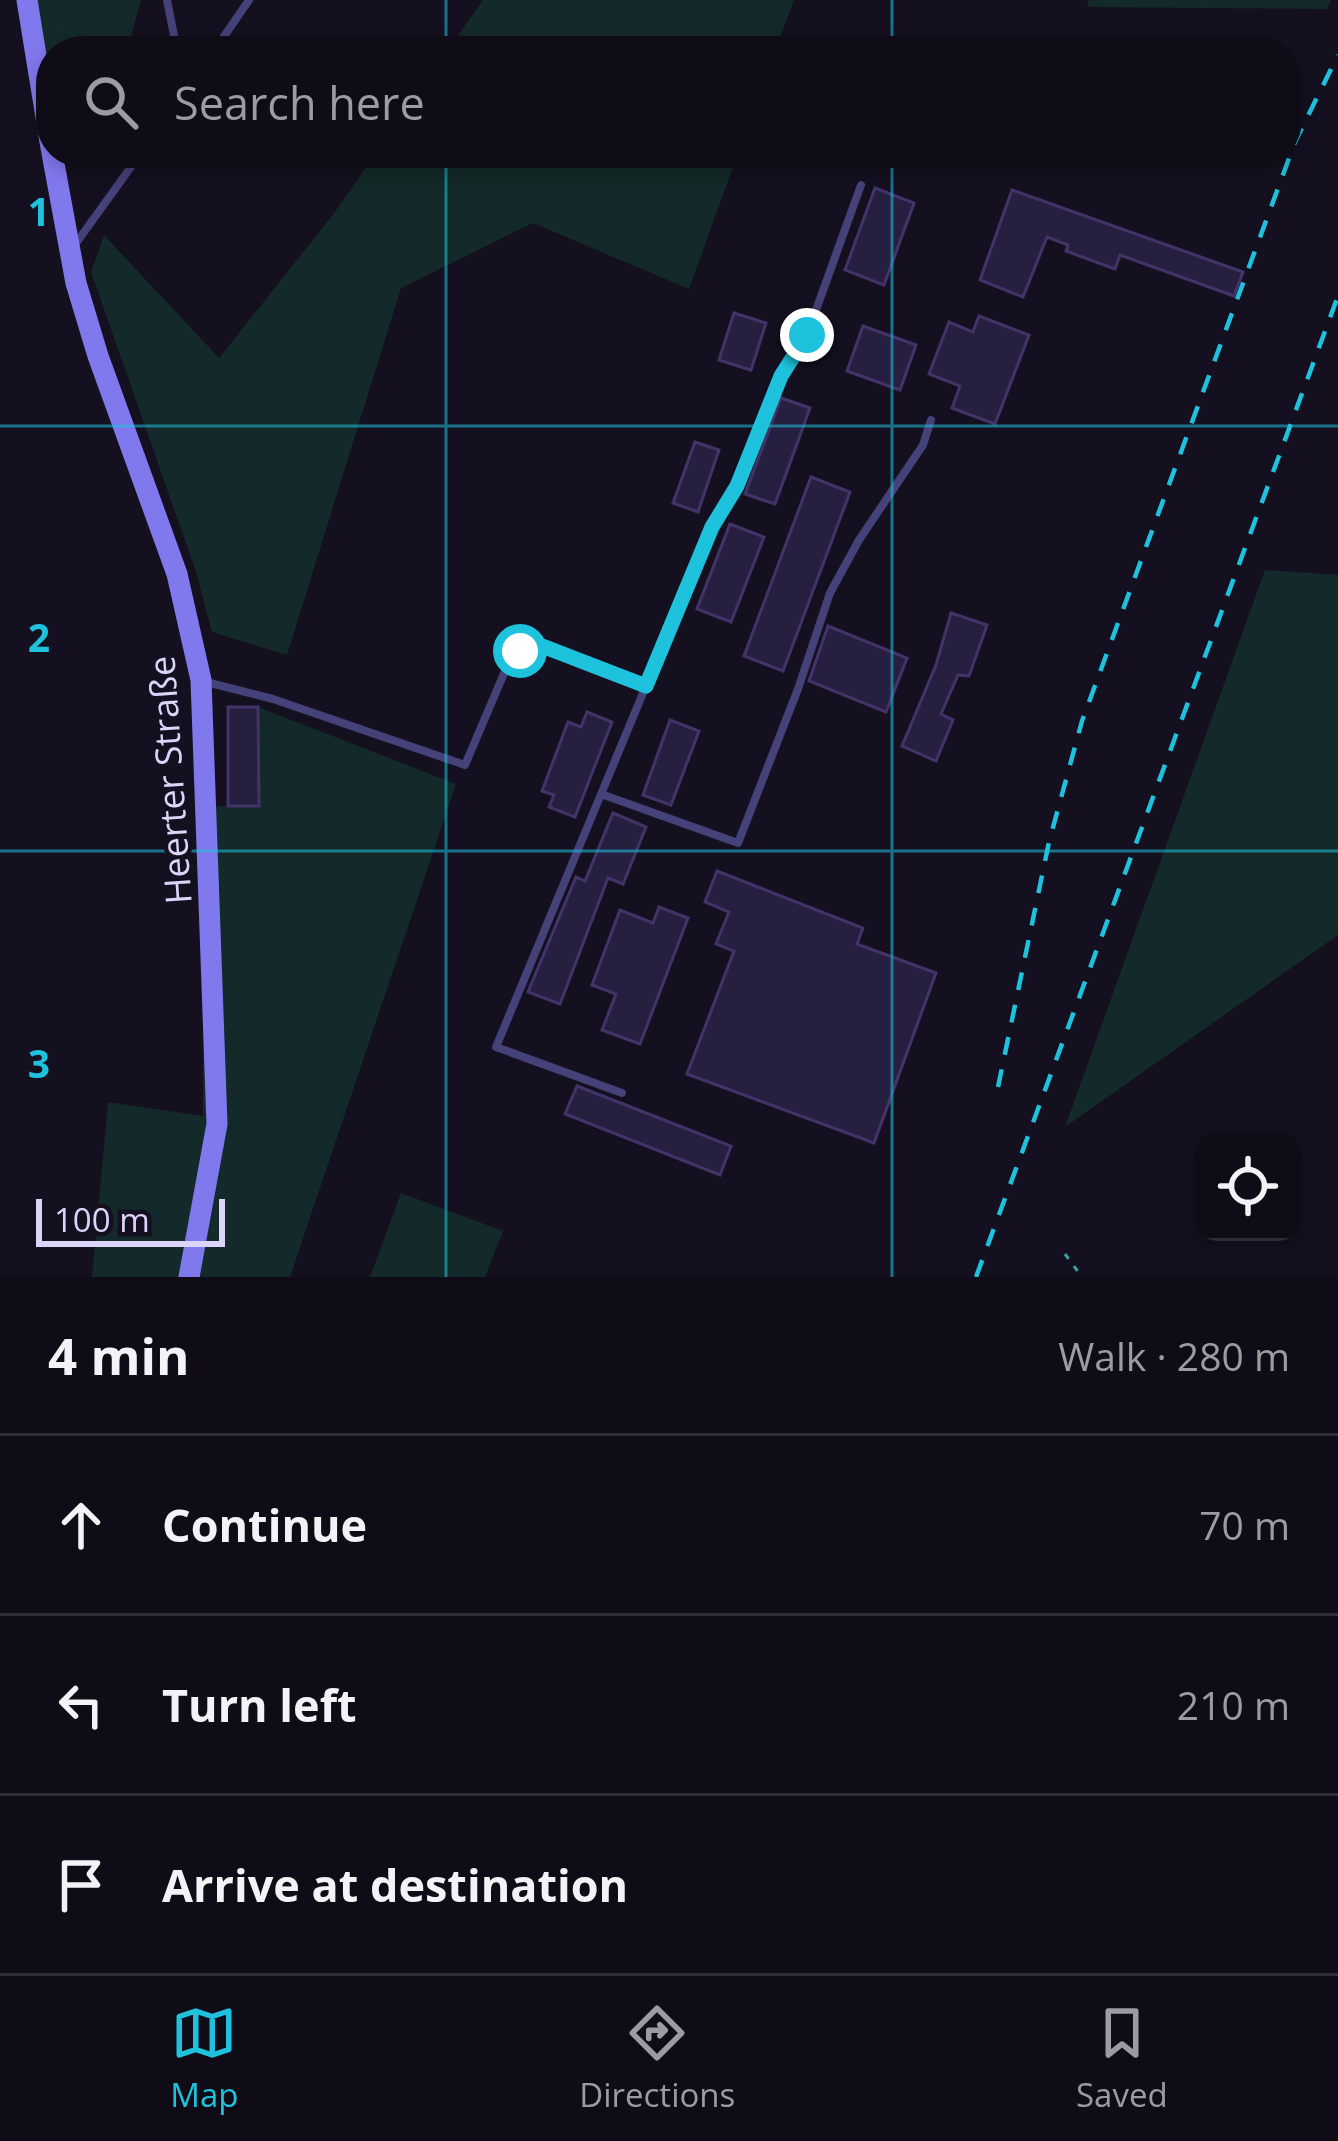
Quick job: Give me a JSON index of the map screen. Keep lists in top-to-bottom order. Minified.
{"streets":{"main road":["Heerter Straße"]},"scale_bar":"100 m","page":{"search":"Search here","scale":"100 m","heading":["4 min","Walk · 280 m"],"list":[["Continue","70 m"],["Turn left","210 m"],"Arrive at destination"],"nav":["Map","Directions","Saved"]},"grid":{"rows":["1","2","3"]}}
